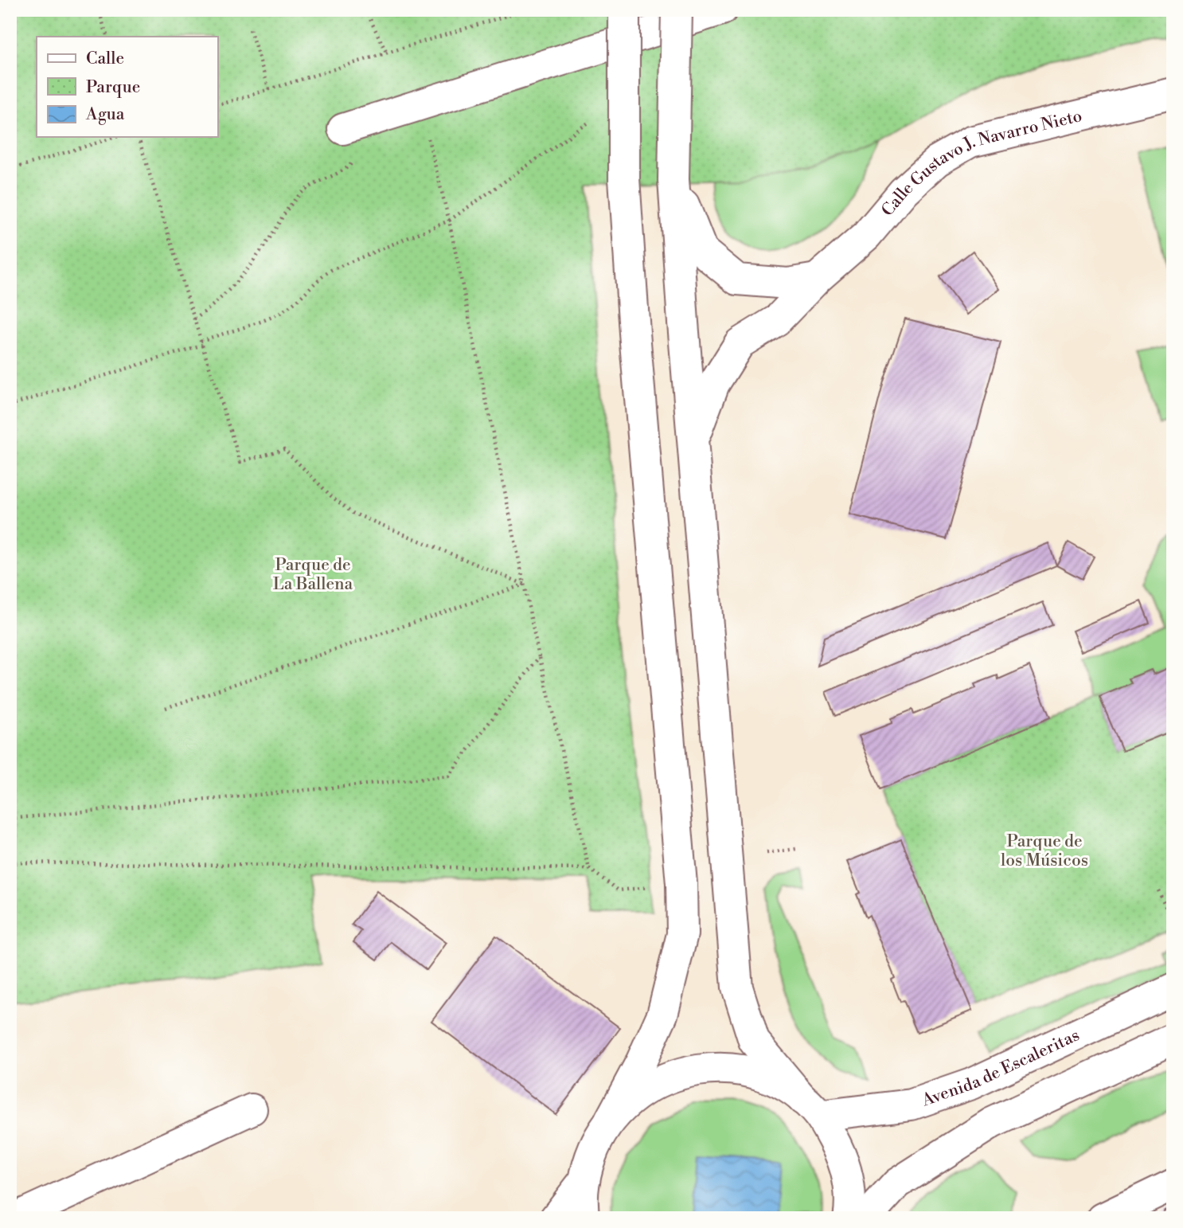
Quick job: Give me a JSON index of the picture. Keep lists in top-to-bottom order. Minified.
{"streets":{"street":["Calle Gustavo J. Navarro Nieto","Avenida de Escaleritas"]},"parks":["Parque de La Ballena","Parque de los Músicos"],"legend":["Calle","Parque","Agua"]}
